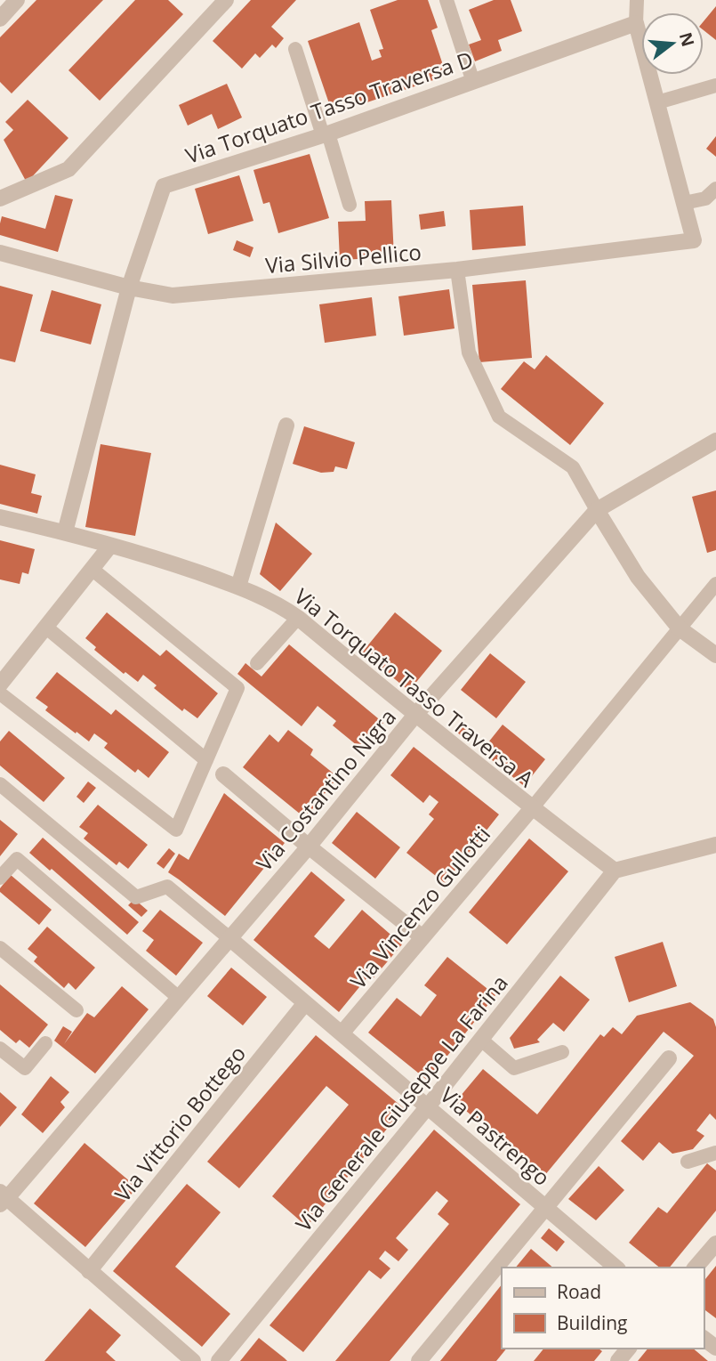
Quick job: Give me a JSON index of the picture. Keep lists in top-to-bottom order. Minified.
{"streets":{"street":["Via Torquato Tasso Traversa D","Via Silvio Pellico","Via Torquato Tasso Traversa A","Via Costantino Nigra","Via Vincenzo Gullotti","Via Generale Giuseppe La Farina","Via Vittorio Bottego","Via Pastrengo"]},"crossings":[["Via Torquato Tasso Traversa D","Via Silvio Pellico"],["Via Torquato Tasso Traversa D","Via Torquato Tasso Traversa A"],["Via Torquato Tasso Traversa A","Via Costantino Nigra"],["Via Torquato Tasso Traversa A","Via Vincenzo Gullotti"],["Via Torquato Tasso Traversa A","Via Generale Giuseppe La Farina"],["Via Costantino Nigra","Via Pastrengo"],["Via Vincenzo Gullotti","Via Pastrengo"],["Via Generale Giuseppe La Farina","Via Pastrengo"],["Via Vittorio Bottego","Via Pastrengo"]],"legend":["Road","Building"],"north":"right"}
